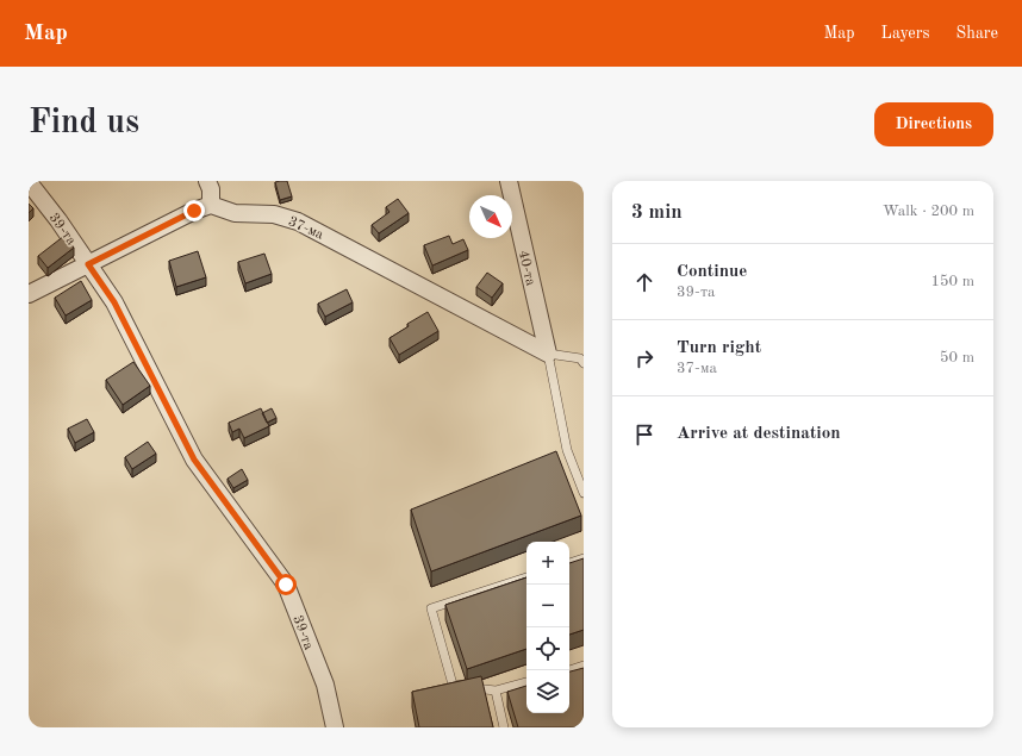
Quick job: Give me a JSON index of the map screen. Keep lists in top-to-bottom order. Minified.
{"streets":{"street":["37-ма","39-та","40-та"]},"crossings":[["37-ма","40-та"]],"north":"bottom right","page":{"header":"Map","nav":["Map","Layers","Share"],"buttons":"Directions","title":"Find us","heading":["3 min","Walk · 200 m"],"list":[["Continue","39-та","150 m"],["Turn right","37-ма","50 m"],"Arrive at destination"],"map_buttons":["+","−"]}}
